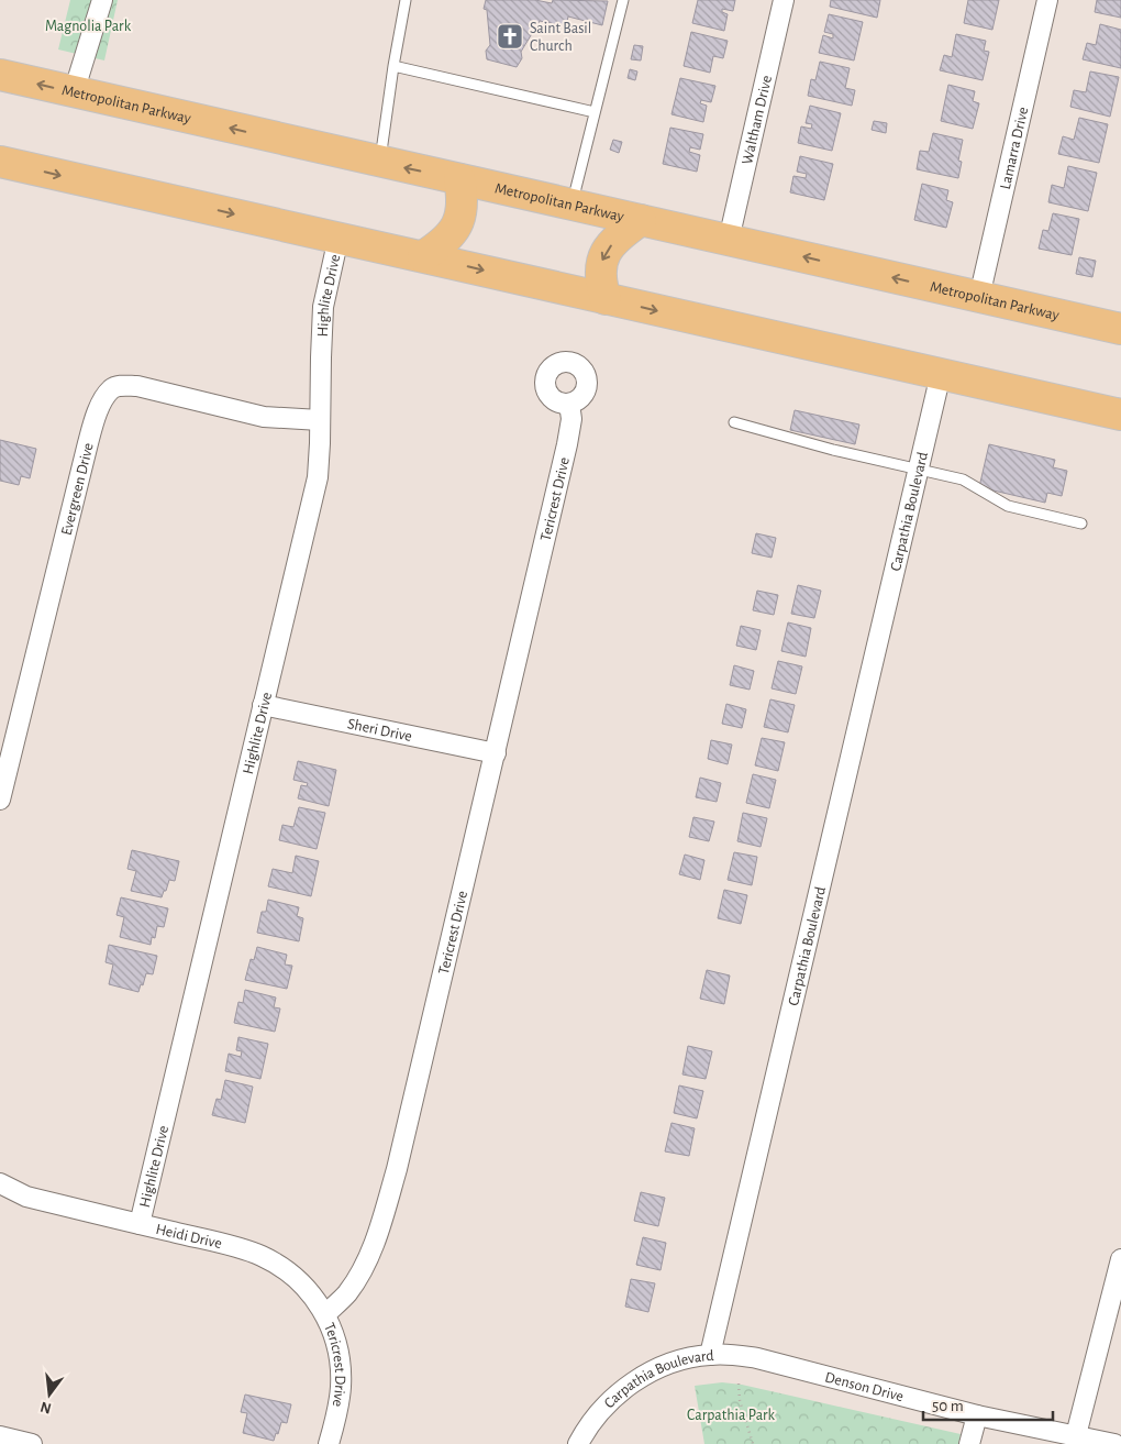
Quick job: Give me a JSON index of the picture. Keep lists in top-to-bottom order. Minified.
{"streets":{"main road":["Metropolitan Parkway"],"street":["Waltham Drive","Lamarra Drive","Highlite Drive","Evergreen Drive","Tericrest Drive","Carpathia Boulevard","Sheri Drive","Heidi Drive","Denson Drive"]},"crossings":[["Metropolitan Parkway","Waltham Drive"],["Metropolitan Parkway","Lamarra Drive"],["Highlite Drive","Evergreen Drive"],["Highlite Drive","Sheri Drive"],["Highlite Drive","Heidi Drive"],["Tericrest Drive","Sheri Drive"],["Tericrest Drive","Heidi Drive"],["Carpathia Boulevard","Denson Drive"]],"parks":["Magnolia Park","Carpathia Park"],"places":{"church":["Saint Basil Church"]},"scale_bar":"50 m","north":"bottom"}
